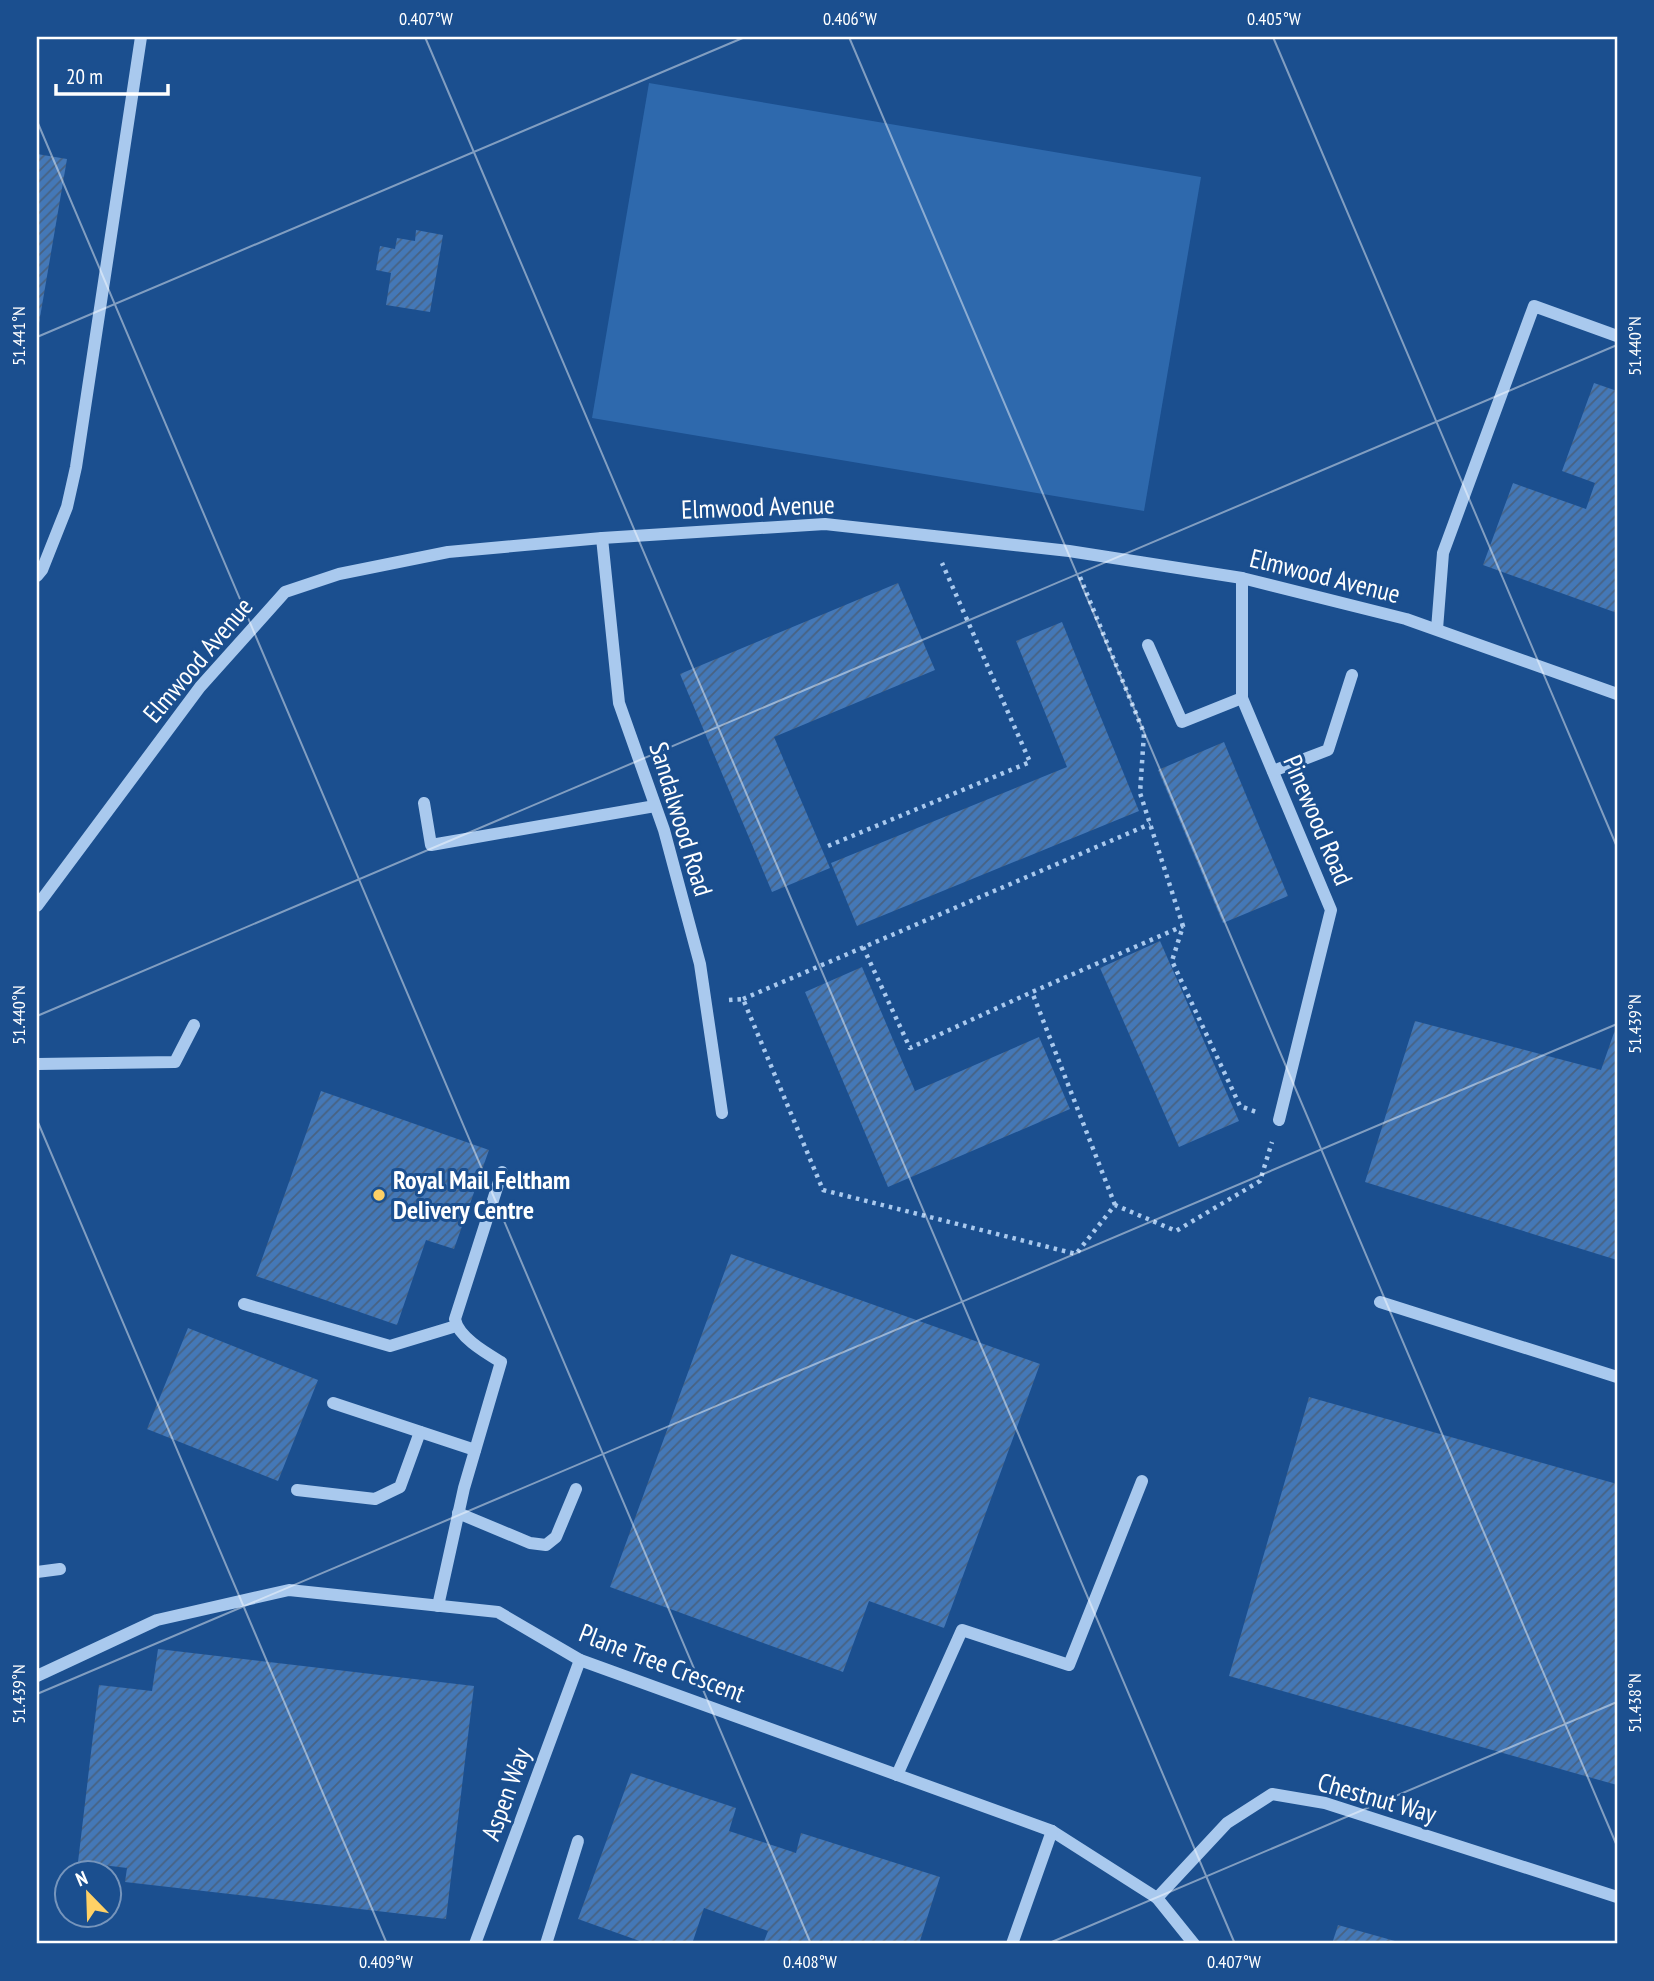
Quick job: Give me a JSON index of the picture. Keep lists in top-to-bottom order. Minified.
{"streets":{"street":["Elmwood Avenue","Sandalwood Road","Pinewood Road","Plane Tree Crescent","Aspen Way","Chestnut Way"]},"crossings":[["Elmwood Avenue","Sandalwood Road"],["Elmwood Avenue","Pinewood Road"],["Plane Tree Crescent","Aspen Way"],["Plane Tree Crescent","Chestnut Way"]],"places":["Royal Mail Feltham Delivery Centre"],"scale_bar":"20 m","north":"top left","coordinates":["0.407°W","0.406°W","0.405°W","51.441°N","51.440°N","51.439°N","51.438°N","0.409°W","0.408°W"]}
